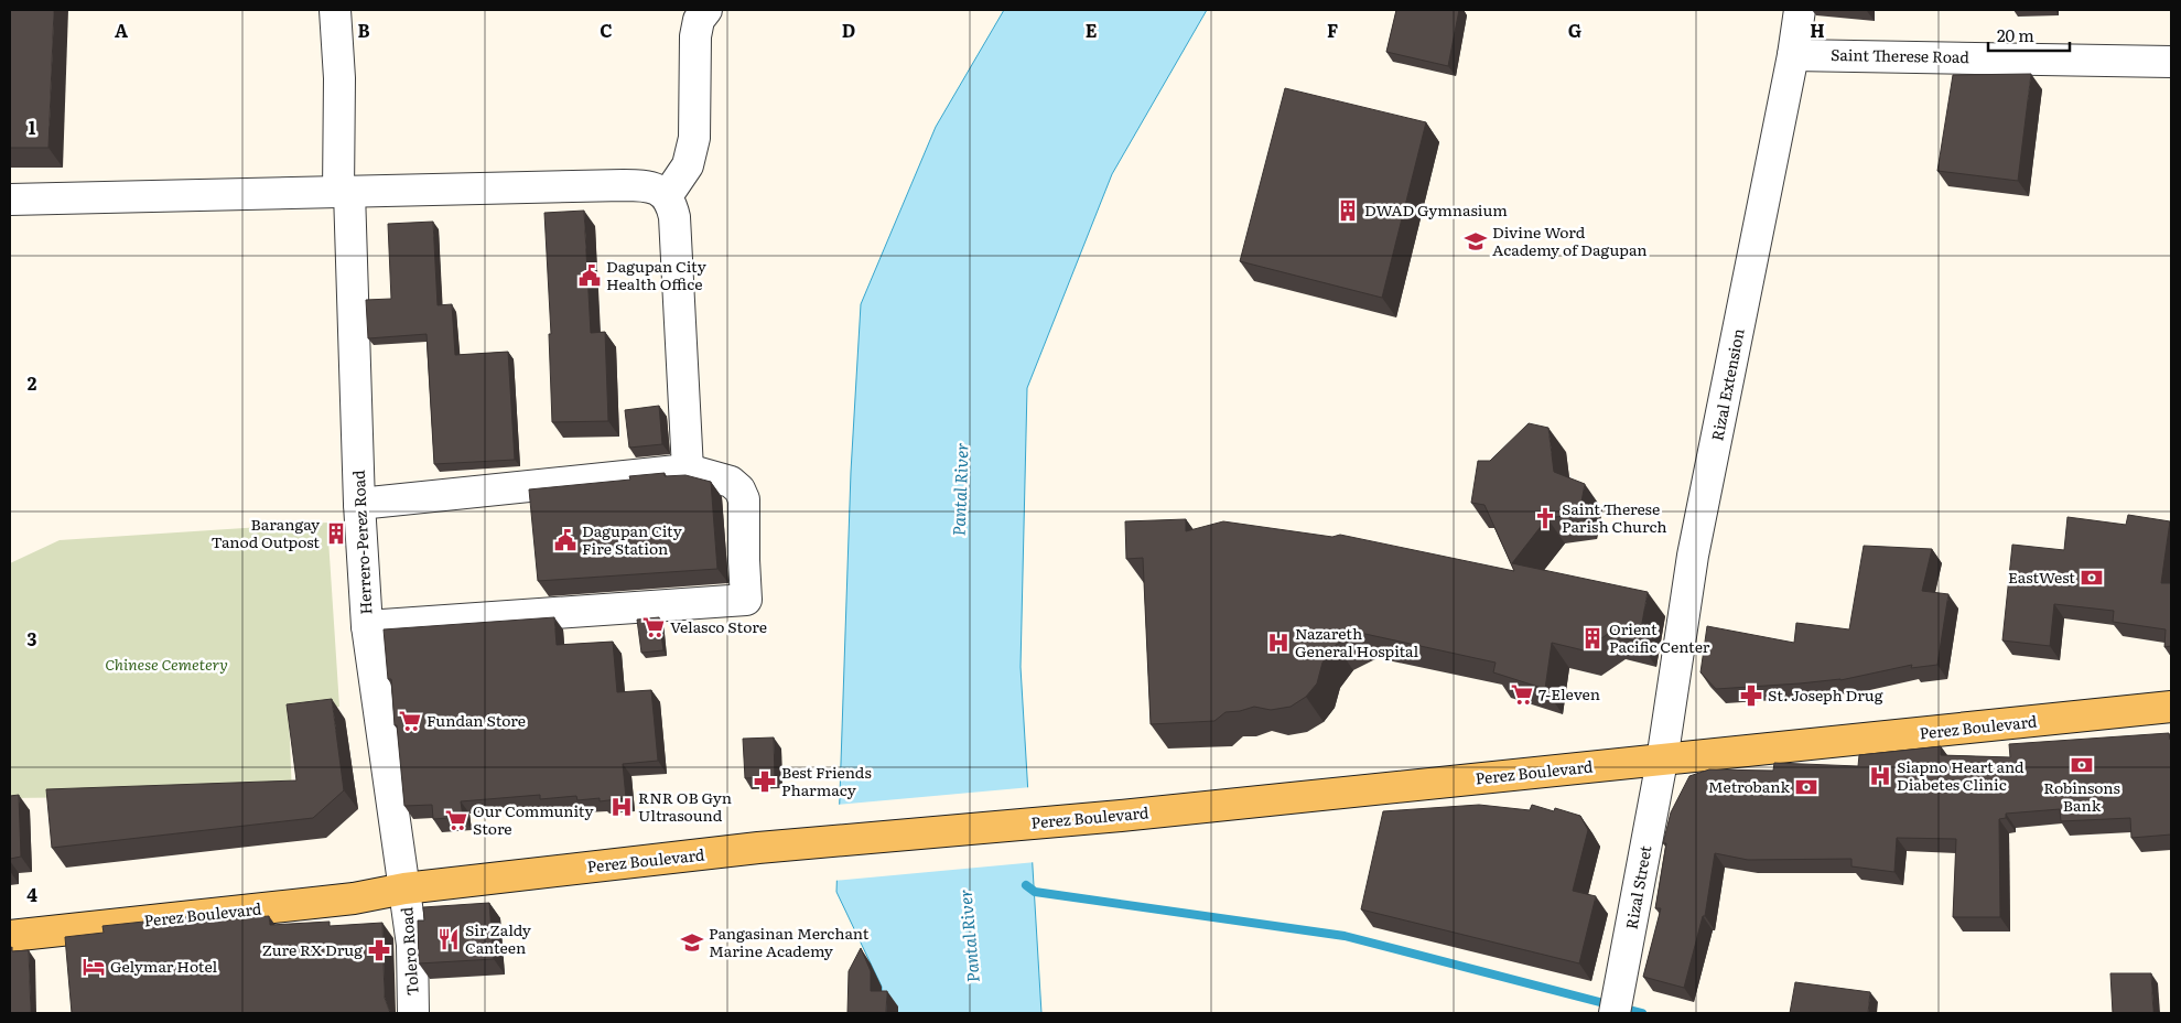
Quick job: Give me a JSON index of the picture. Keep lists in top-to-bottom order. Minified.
{"streets":{"main road":["Perez Boulevard"],"street":["Saint Therese Road","Rizal Extension","Herrero-Perez Road","Rizal Street","Tolero Road"]},"crossings":[["Saint Therese Road","Rizal Extension"],["Rizal Extension","Perez Boulevard"],["Rizal Extension","Rizal Street"],["Herrero-Perez Road","Perez Boulevard"],["Herrero-Perez Road","Tolero Road"],["Perez Boulevard","Rizal Street"],["Perez Boulevard","Tolero Road"]],"water":["Pantal River"],"parks":["Chinese Cemetery"],"places":{"building":["DWAD Gymnasium","Barangay Tanod Outpost","Orient Pacific Center"],"school or university":["Divine Word Academy of Dagupan","Pangasinan Merchant Marine Academy"],"public building":["Dagupan City Health Office","Dagupan City Fire Station"],"church":["Saint Therese Parish Church"],"bank":["EastWest","Robinsons Bank","Metrobank"],"supermarket":["Velasco Store","7-Eleven","Fundan Store","Our Community Store"],"hospital":["Nazareth General Hospital","Siapno Heart and Diabetes Clinic","RNR OB Gyn Ultrasound"],"pharmacy":["St. Joseph Drug","Best Friends Pharmacy","Zure RX Drug"],"restaurant":["Sir Zaldy Canteen"],"hotel":["Gelymar Hotel"]},"scale_bar":"20 m","grid":{"columns":["A","B","C","D","E","F","G","H"],"rows":["1","2","3","4"]}}
